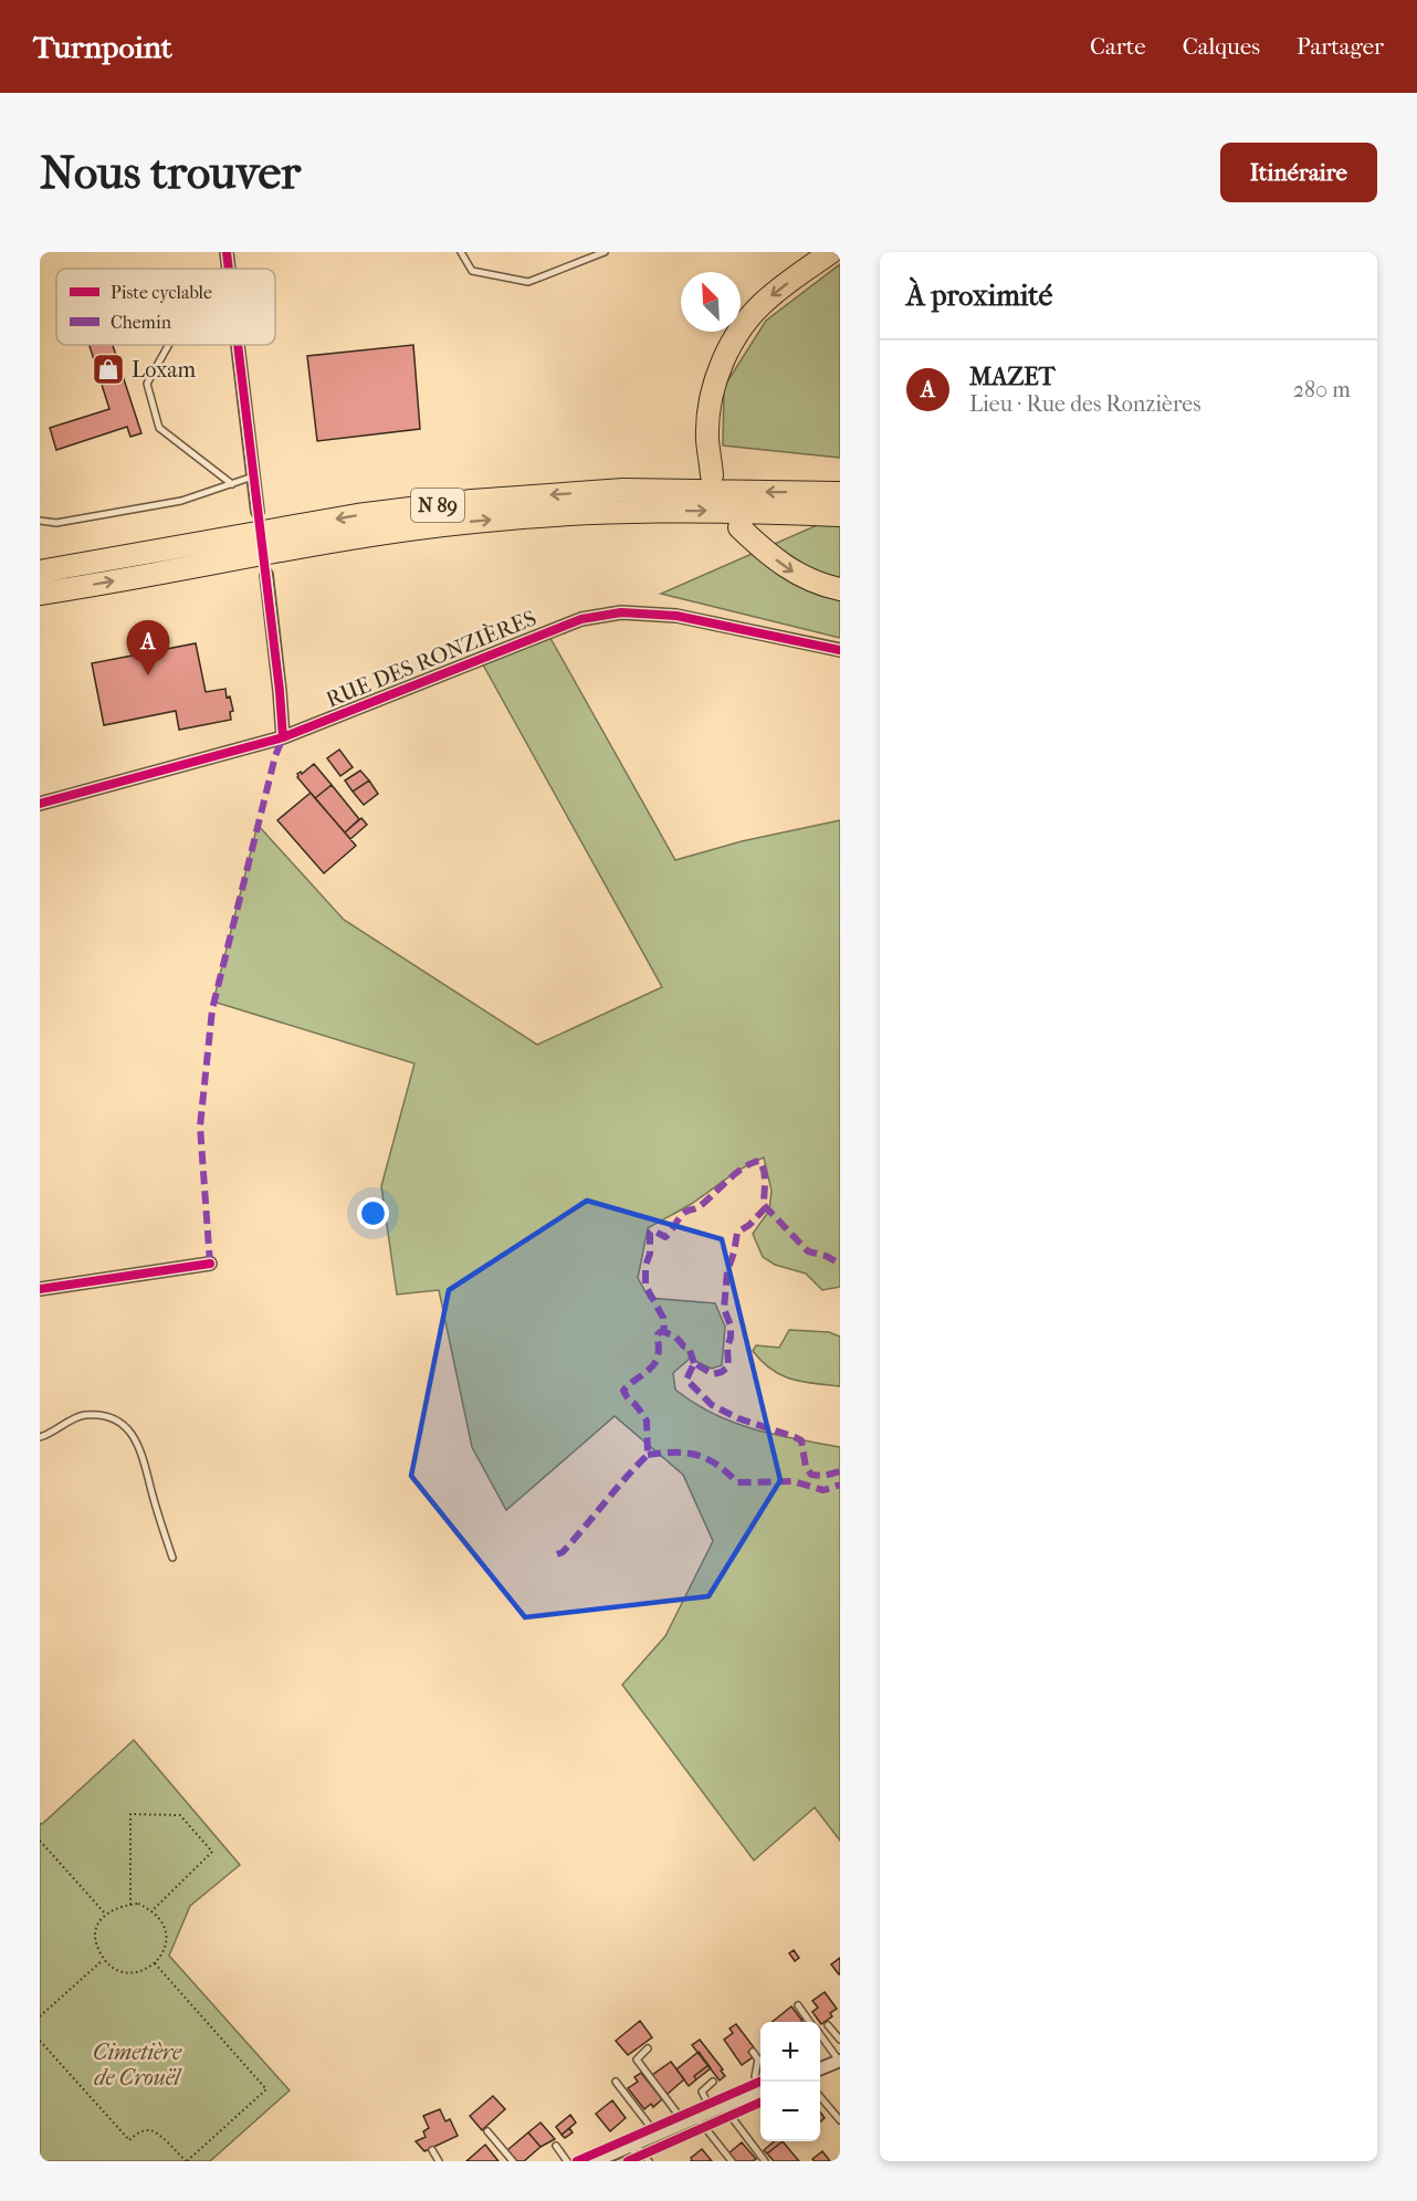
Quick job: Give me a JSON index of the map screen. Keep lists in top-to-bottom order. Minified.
{"streets":{"highway":["N 89"],"street":["RUE DES RONZIÈRES"]},"parks":["Cimetière de Crouël"],"places":{"shop":["Loxam"]},"legend":["Piste cyclable","Chemin"],"north":"top left","page":{"header":"Turnpoint","nav":["Carte","Calques","Partager"],"buttons":"Itinéraire","title":"Nous trouver","heading":"À proximité","list":[{"mark":"A","name":"MAZET","note":"Lieu · Rue des Ronzières","value":"280 m"}],"pins":"A","map_buttons":["+","−"]}}
